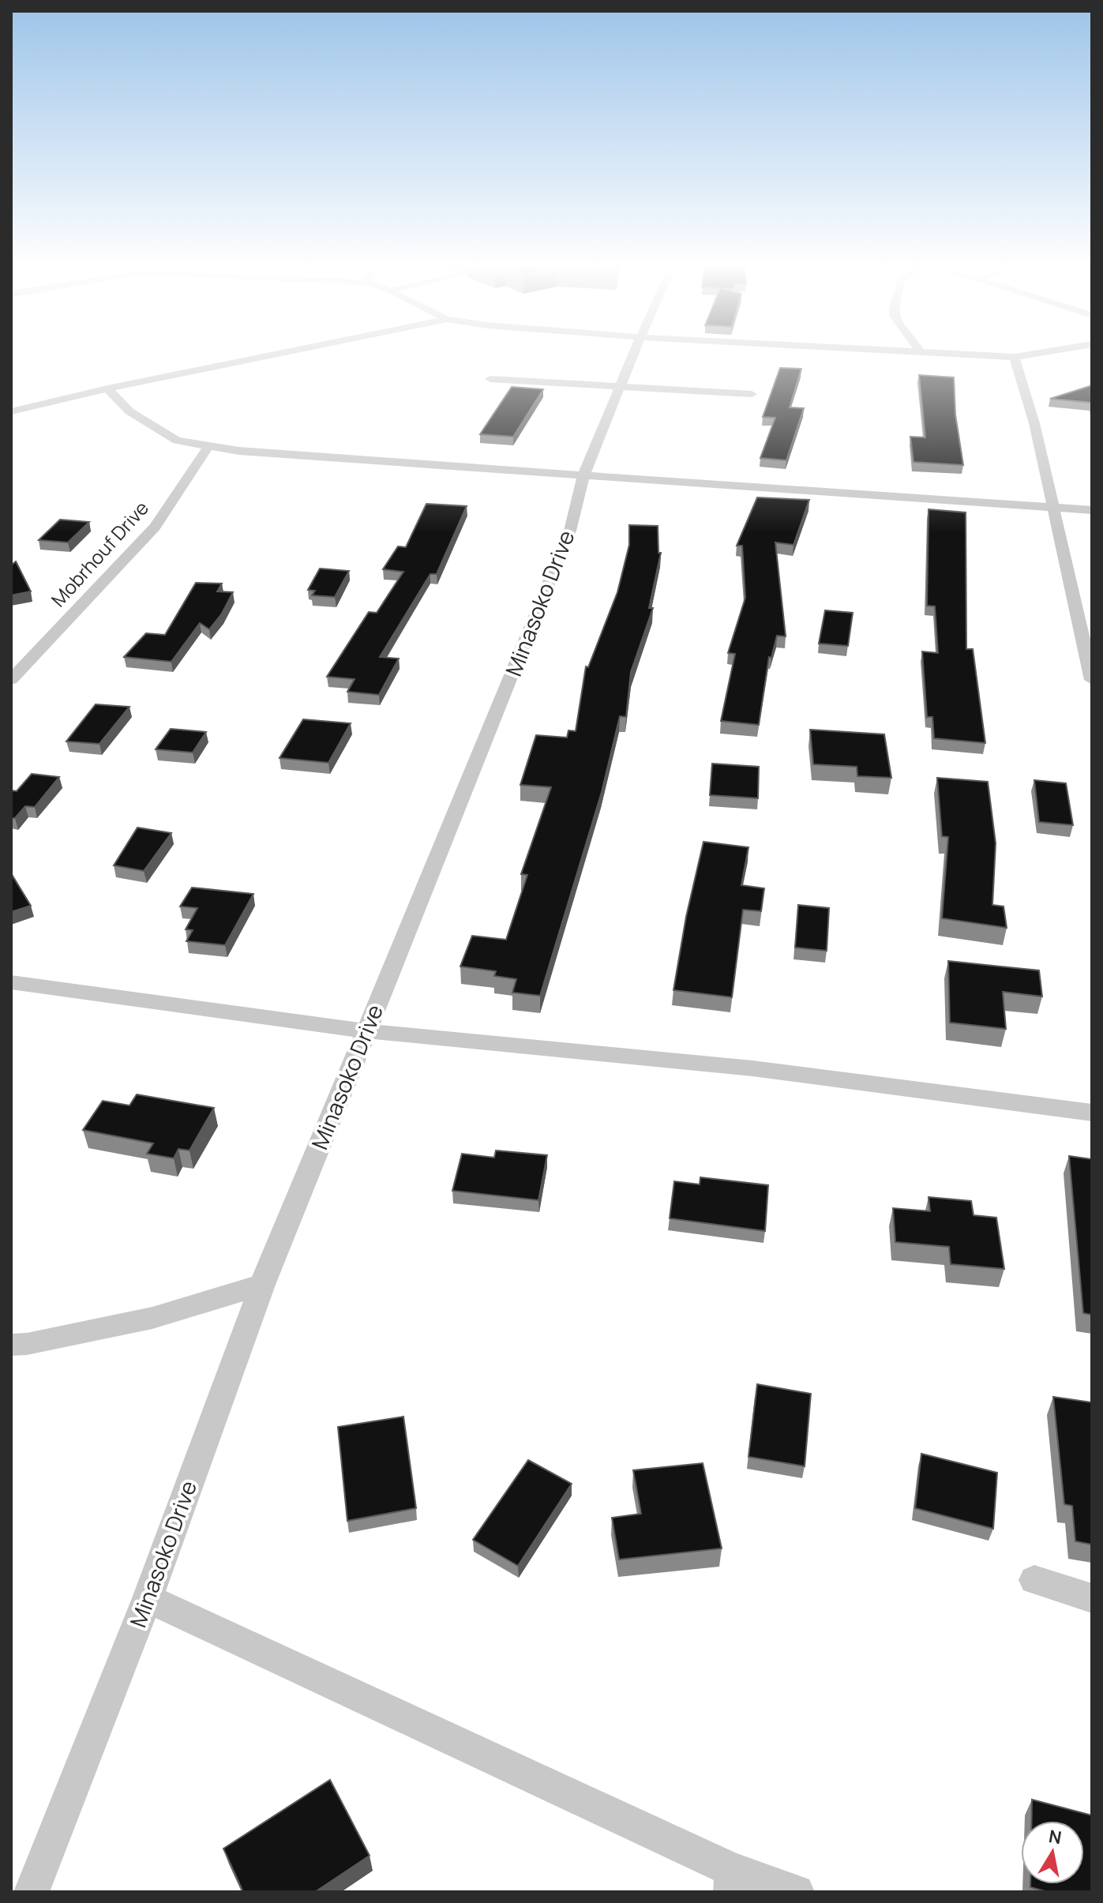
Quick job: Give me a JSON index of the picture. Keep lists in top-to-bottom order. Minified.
{"streets":{"street":["Mobrhouf Drive","Minasoko Drive"]},"north":"top"}
